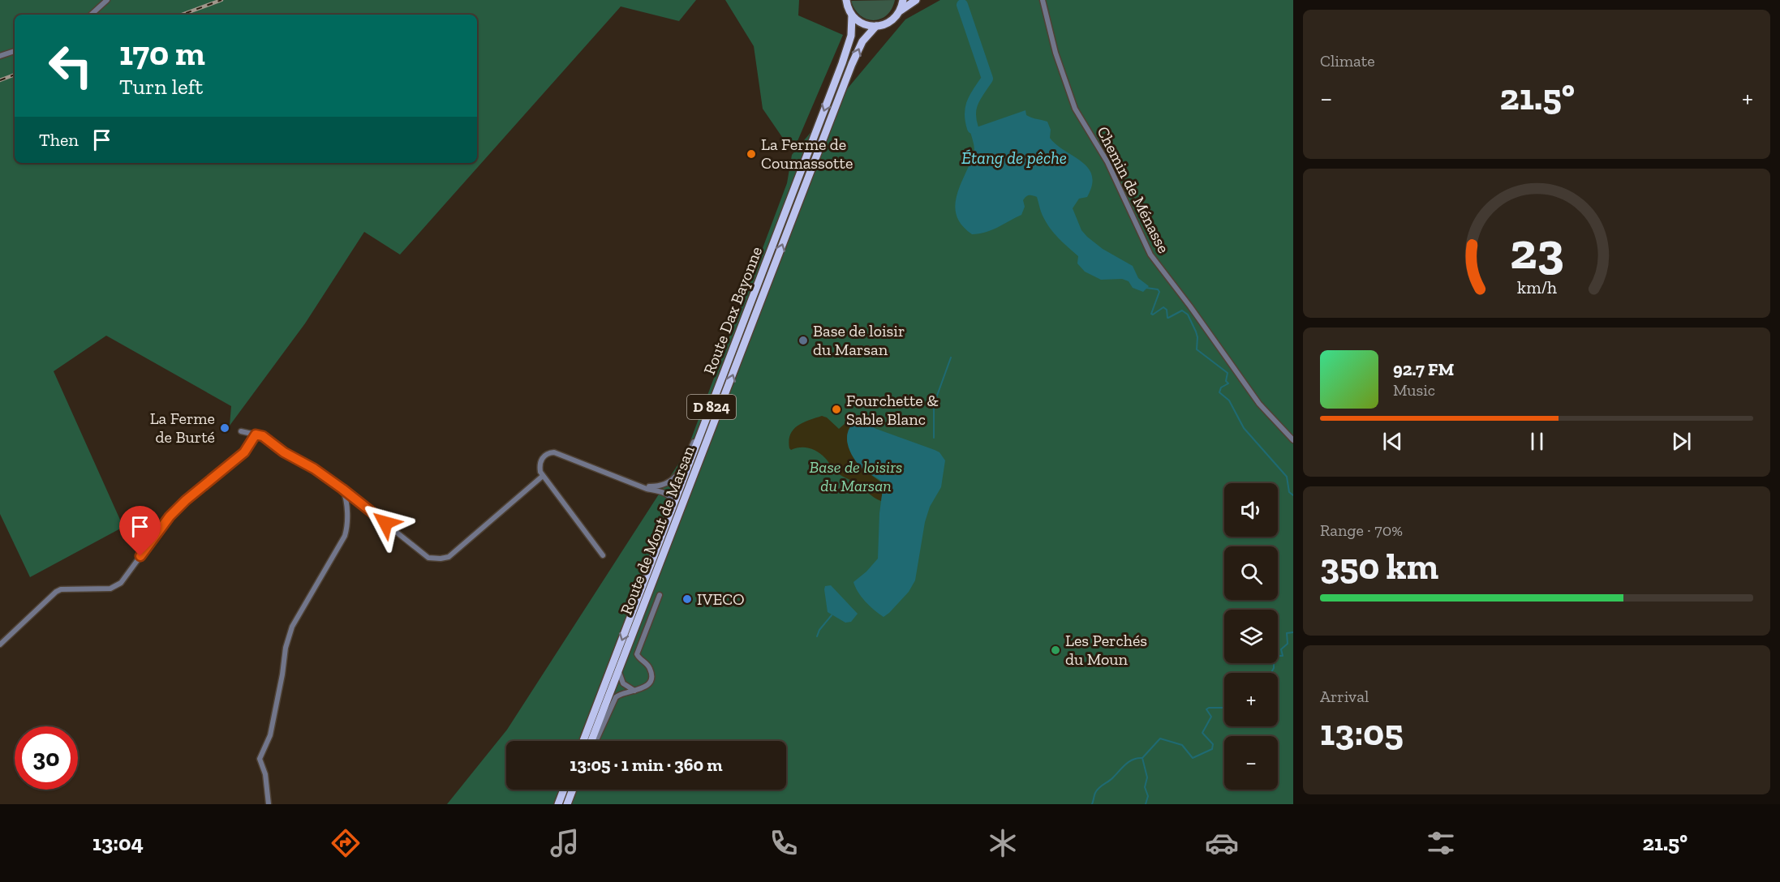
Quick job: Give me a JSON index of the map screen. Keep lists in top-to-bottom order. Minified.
{"streets":{"main road":["Route Dax Bayonne","D 824","Route de Mont de Marsan"],"street":["Chemin de Ménasse"]},"one_way":["Route Dax Bayonne","Route de Mont de Marsan"],"water":["Étang de pêche"],"parks":["Base de loisirs du Marsan"],"places":["La Ferme de Coumassotte","Base de loisir du Marsan","Fourchette & Sable Blanc","La Ferme de Burté","IVECO","Les Perchés du Moun"],"page":{"tile":["Climate",["Range · 70%","350 km"],["Arrival","13:05"]],"turn":["170 m","Turn left"],"heat":["−","21.5°","+"],"then":"Then","song":["92.7 FM","Music"],"map_buttons":["+","−"],"limit":"30","trip":"13:05 · 1 min · 360 m","tabs":["13:04","21.5°"],"gauge":["23","km/h"]}}
